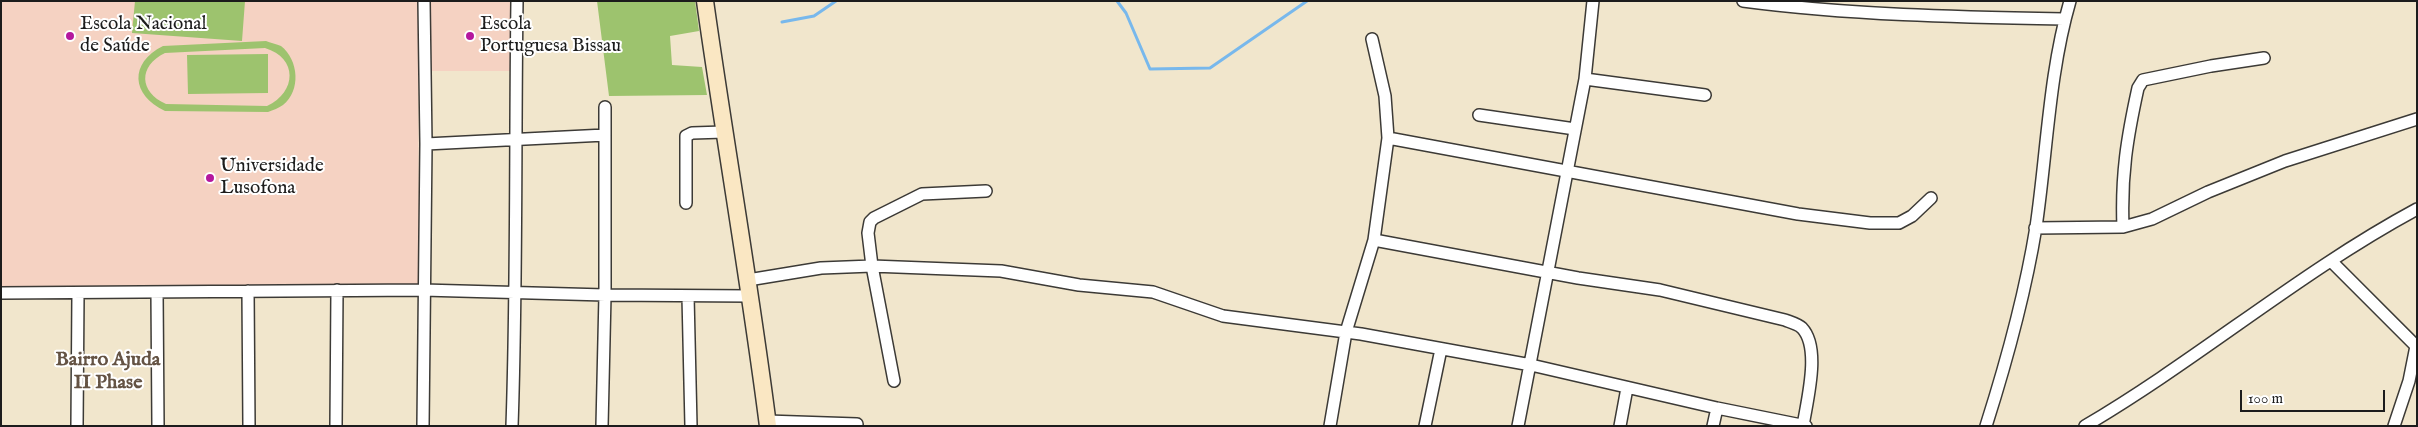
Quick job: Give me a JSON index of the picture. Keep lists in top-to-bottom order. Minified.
{"districts":["Bairro Ajuda II Phase"],"places":["Escola Nacional de Saúde","Escola Portuguesa Bissau","Universidade Lusofona"],"scale_bar":"100 m"}
